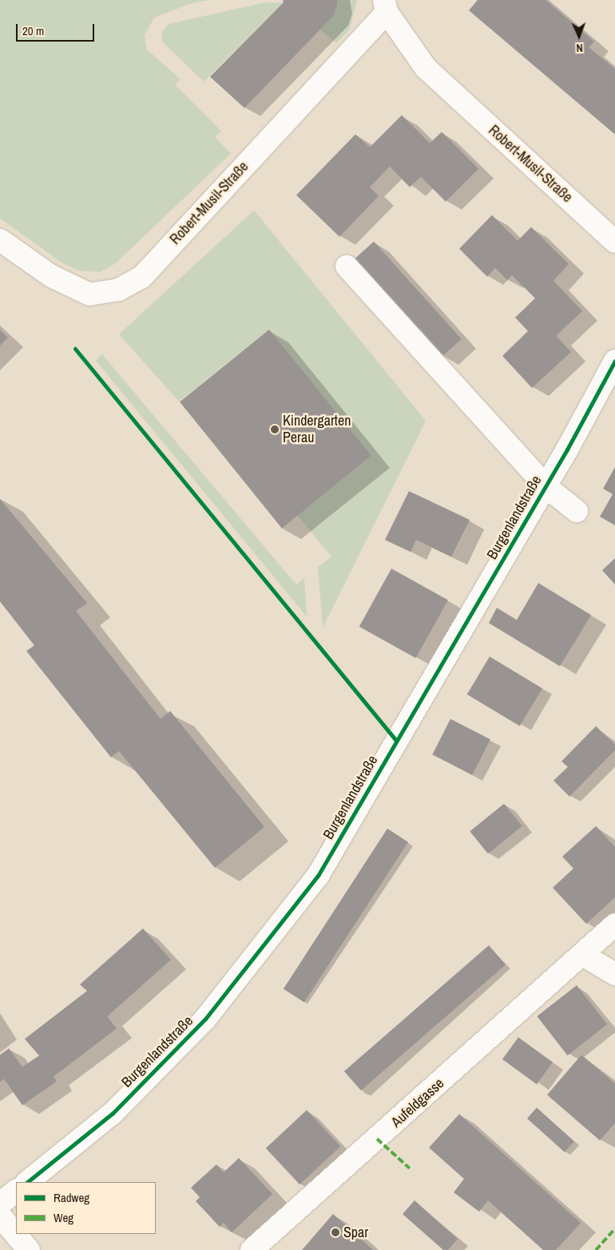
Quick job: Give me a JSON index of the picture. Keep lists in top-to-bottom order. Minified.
{"streets":{"street":["Robert-Musil-Straße","Burgenlandstraße","Aufeldgasse"]},"places":["Kindergarten Perau","Spar"],"legend":["Radweg","Weg"],"scale_bar":"20 m","north":"bottom"}
